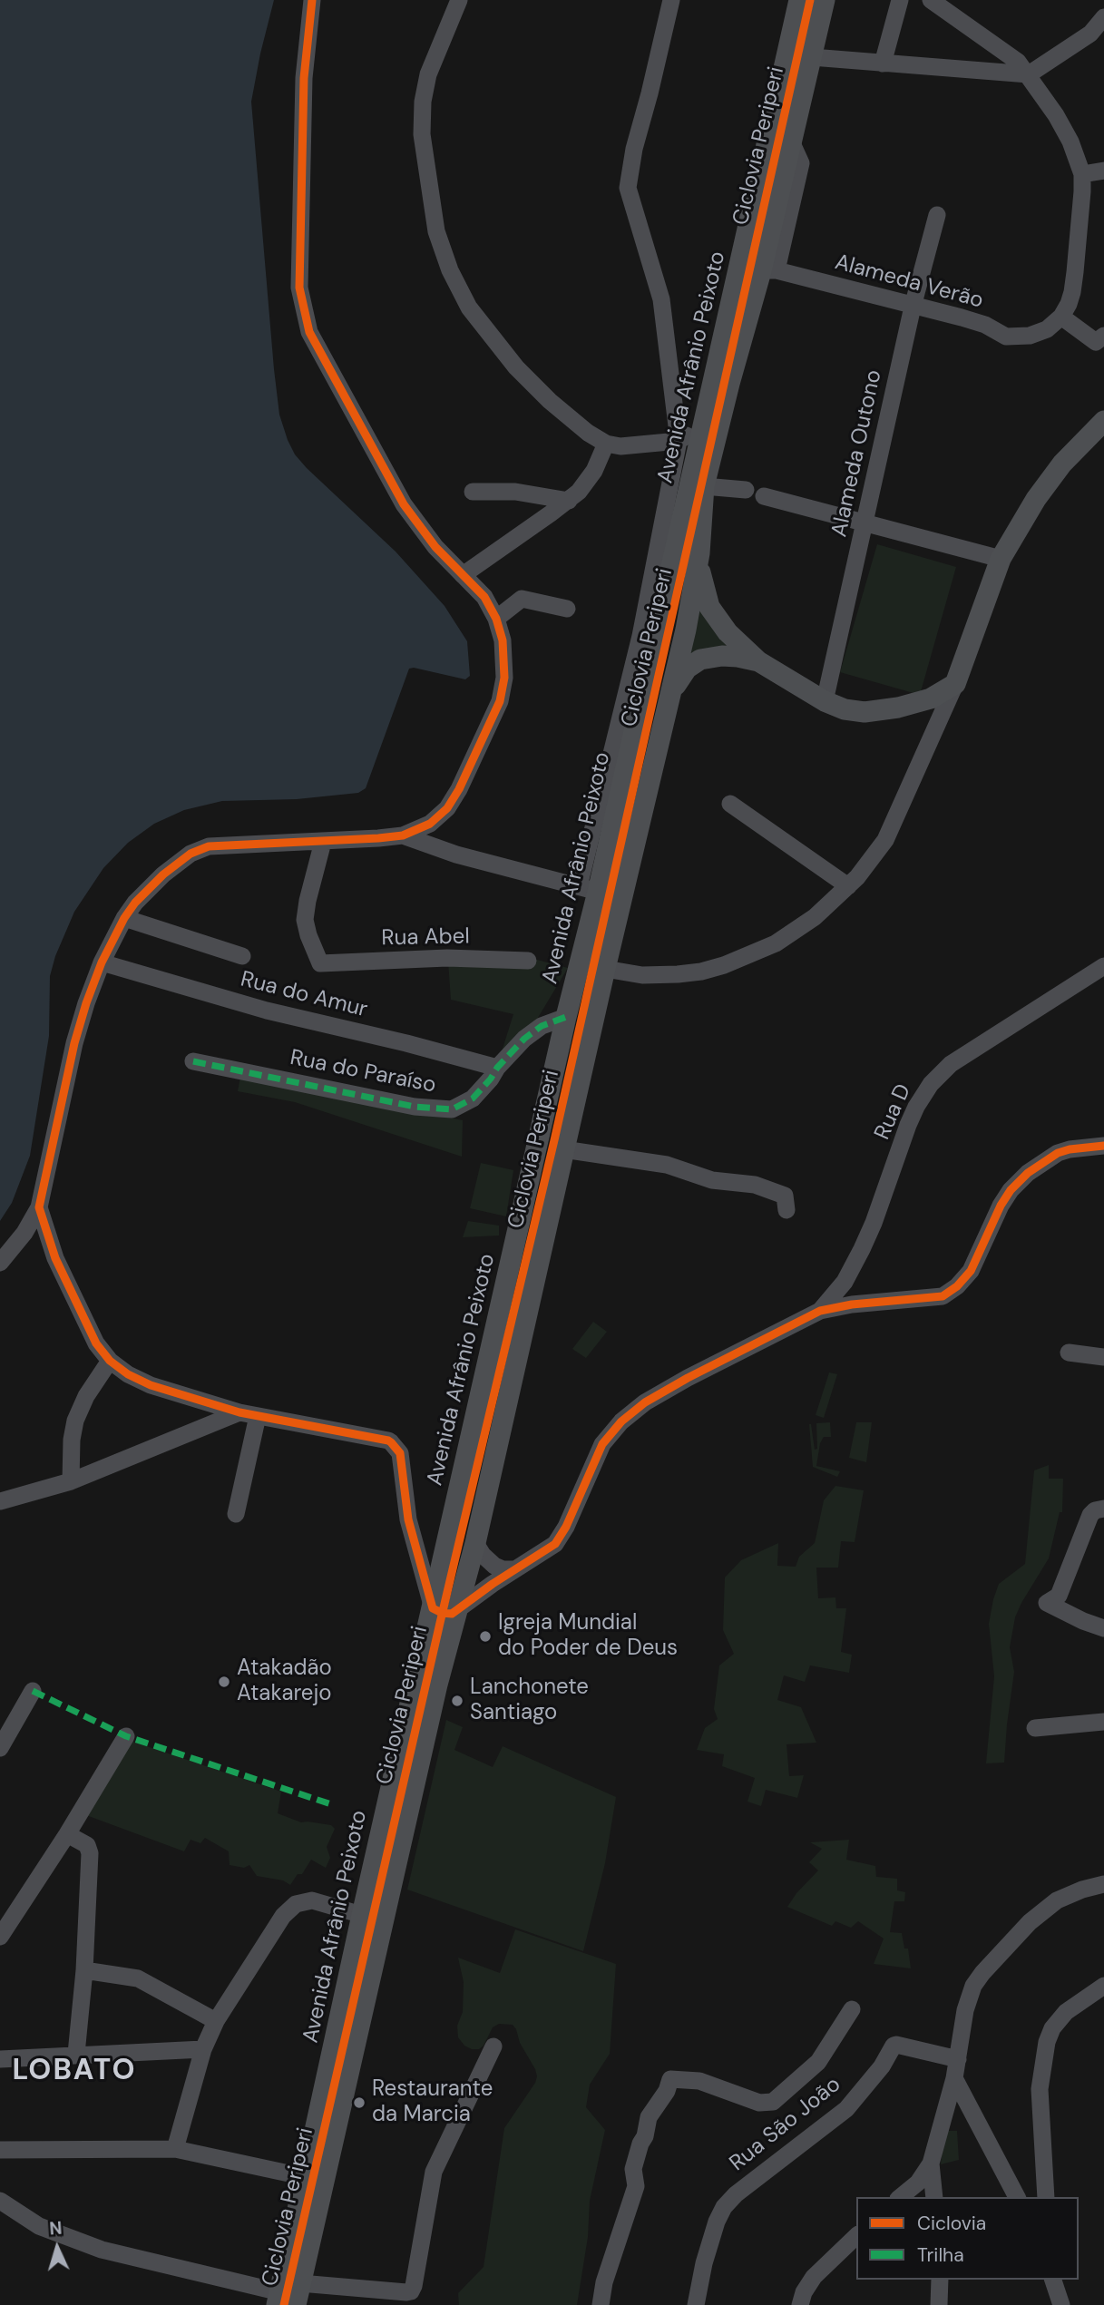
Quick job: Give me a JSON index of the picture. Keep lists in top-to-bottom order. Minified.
{"streets":{"main road":["Avenida Afrânio Peixoto"],"street":["Alameda Verão","Alameda Outono","Rua Abel","Rua do Amur","Rua do Paraíso","Rua D","Rua São João"],"cycle path":["Ciclovia Periperi"]},"crossings":[["Alameda Verão","Avenida Afrânio Peixoto"],["Alameda Verão","Alameda Outono"],["Avenida Afrânio Peixoto","Rua do Paraíso"],["Rua do Amur","Rua do Paraíso"]],"districts":["LOBATO"],"places":["Igreja Mundial do Poder de Deus","Atakadão Atakarejo","Lanchonete Santiago","Restaurante da Marcia"],"legend":["Ciclovia","Trilha"],"north":"top"}
